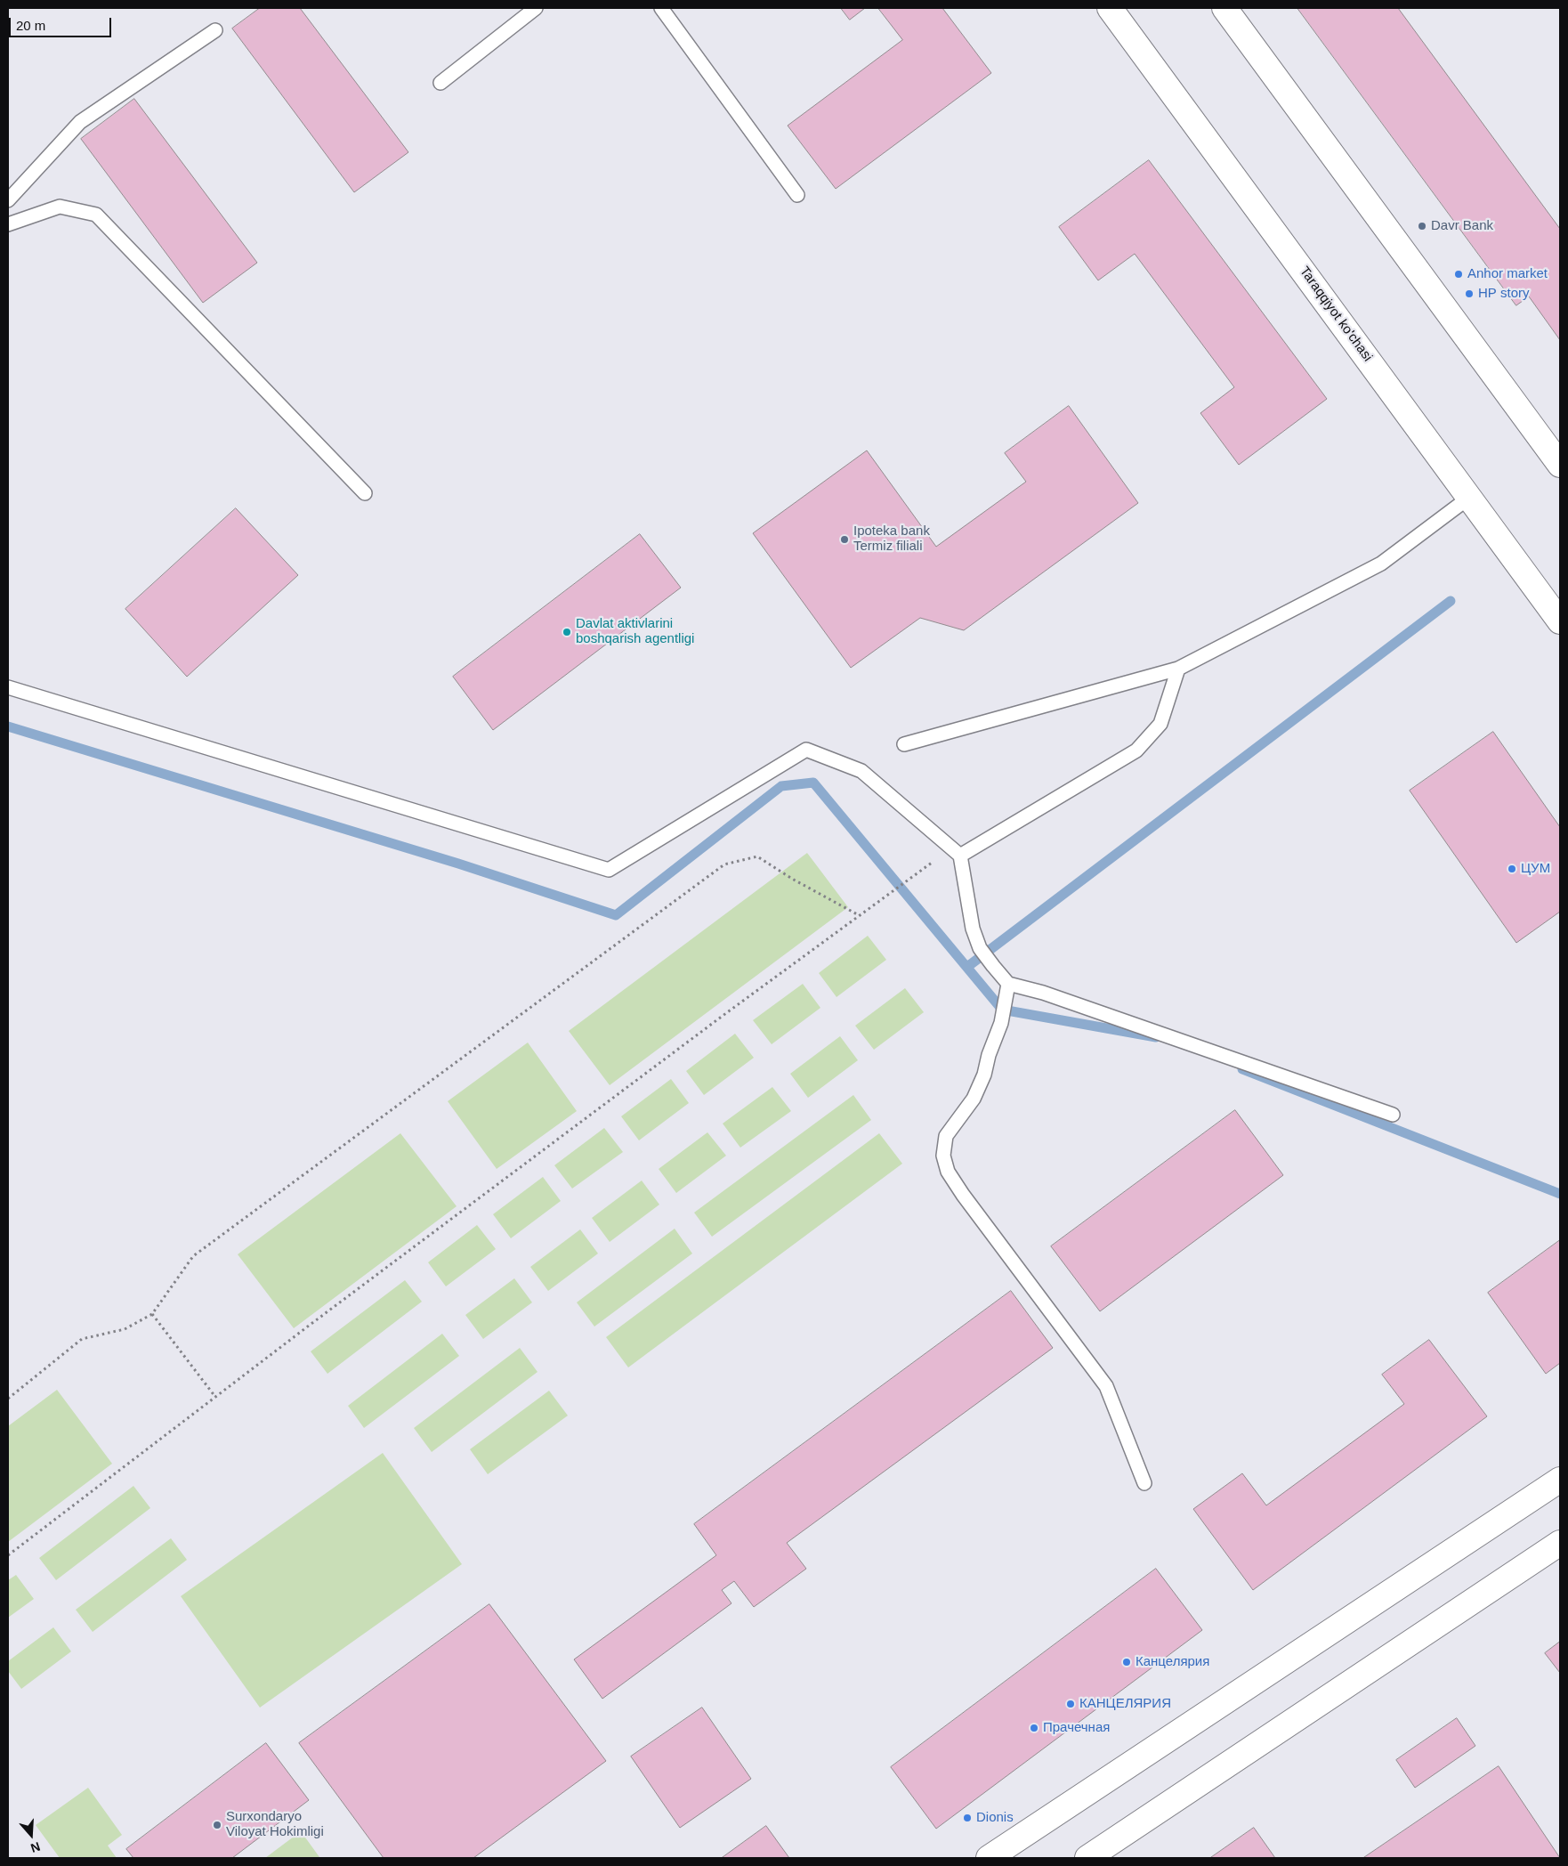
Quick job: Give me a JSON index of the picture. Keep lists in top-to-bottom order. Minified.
{"streets":{"street":["Taraqqiyot ko'chasi"]},"places":["Davr Bank","Anhor market","HP story","Ipoteka bank Termiz filiali","Davlat aktivlarini boshqarish agentligi","ЦУМ","Канцелярия","КАНЦЕЛЯРИЯ","Прачечная","Dionis","Surxondaryo Viloyat Hokimligi"],"scale_bar":"20 m","north":"bottom"}
